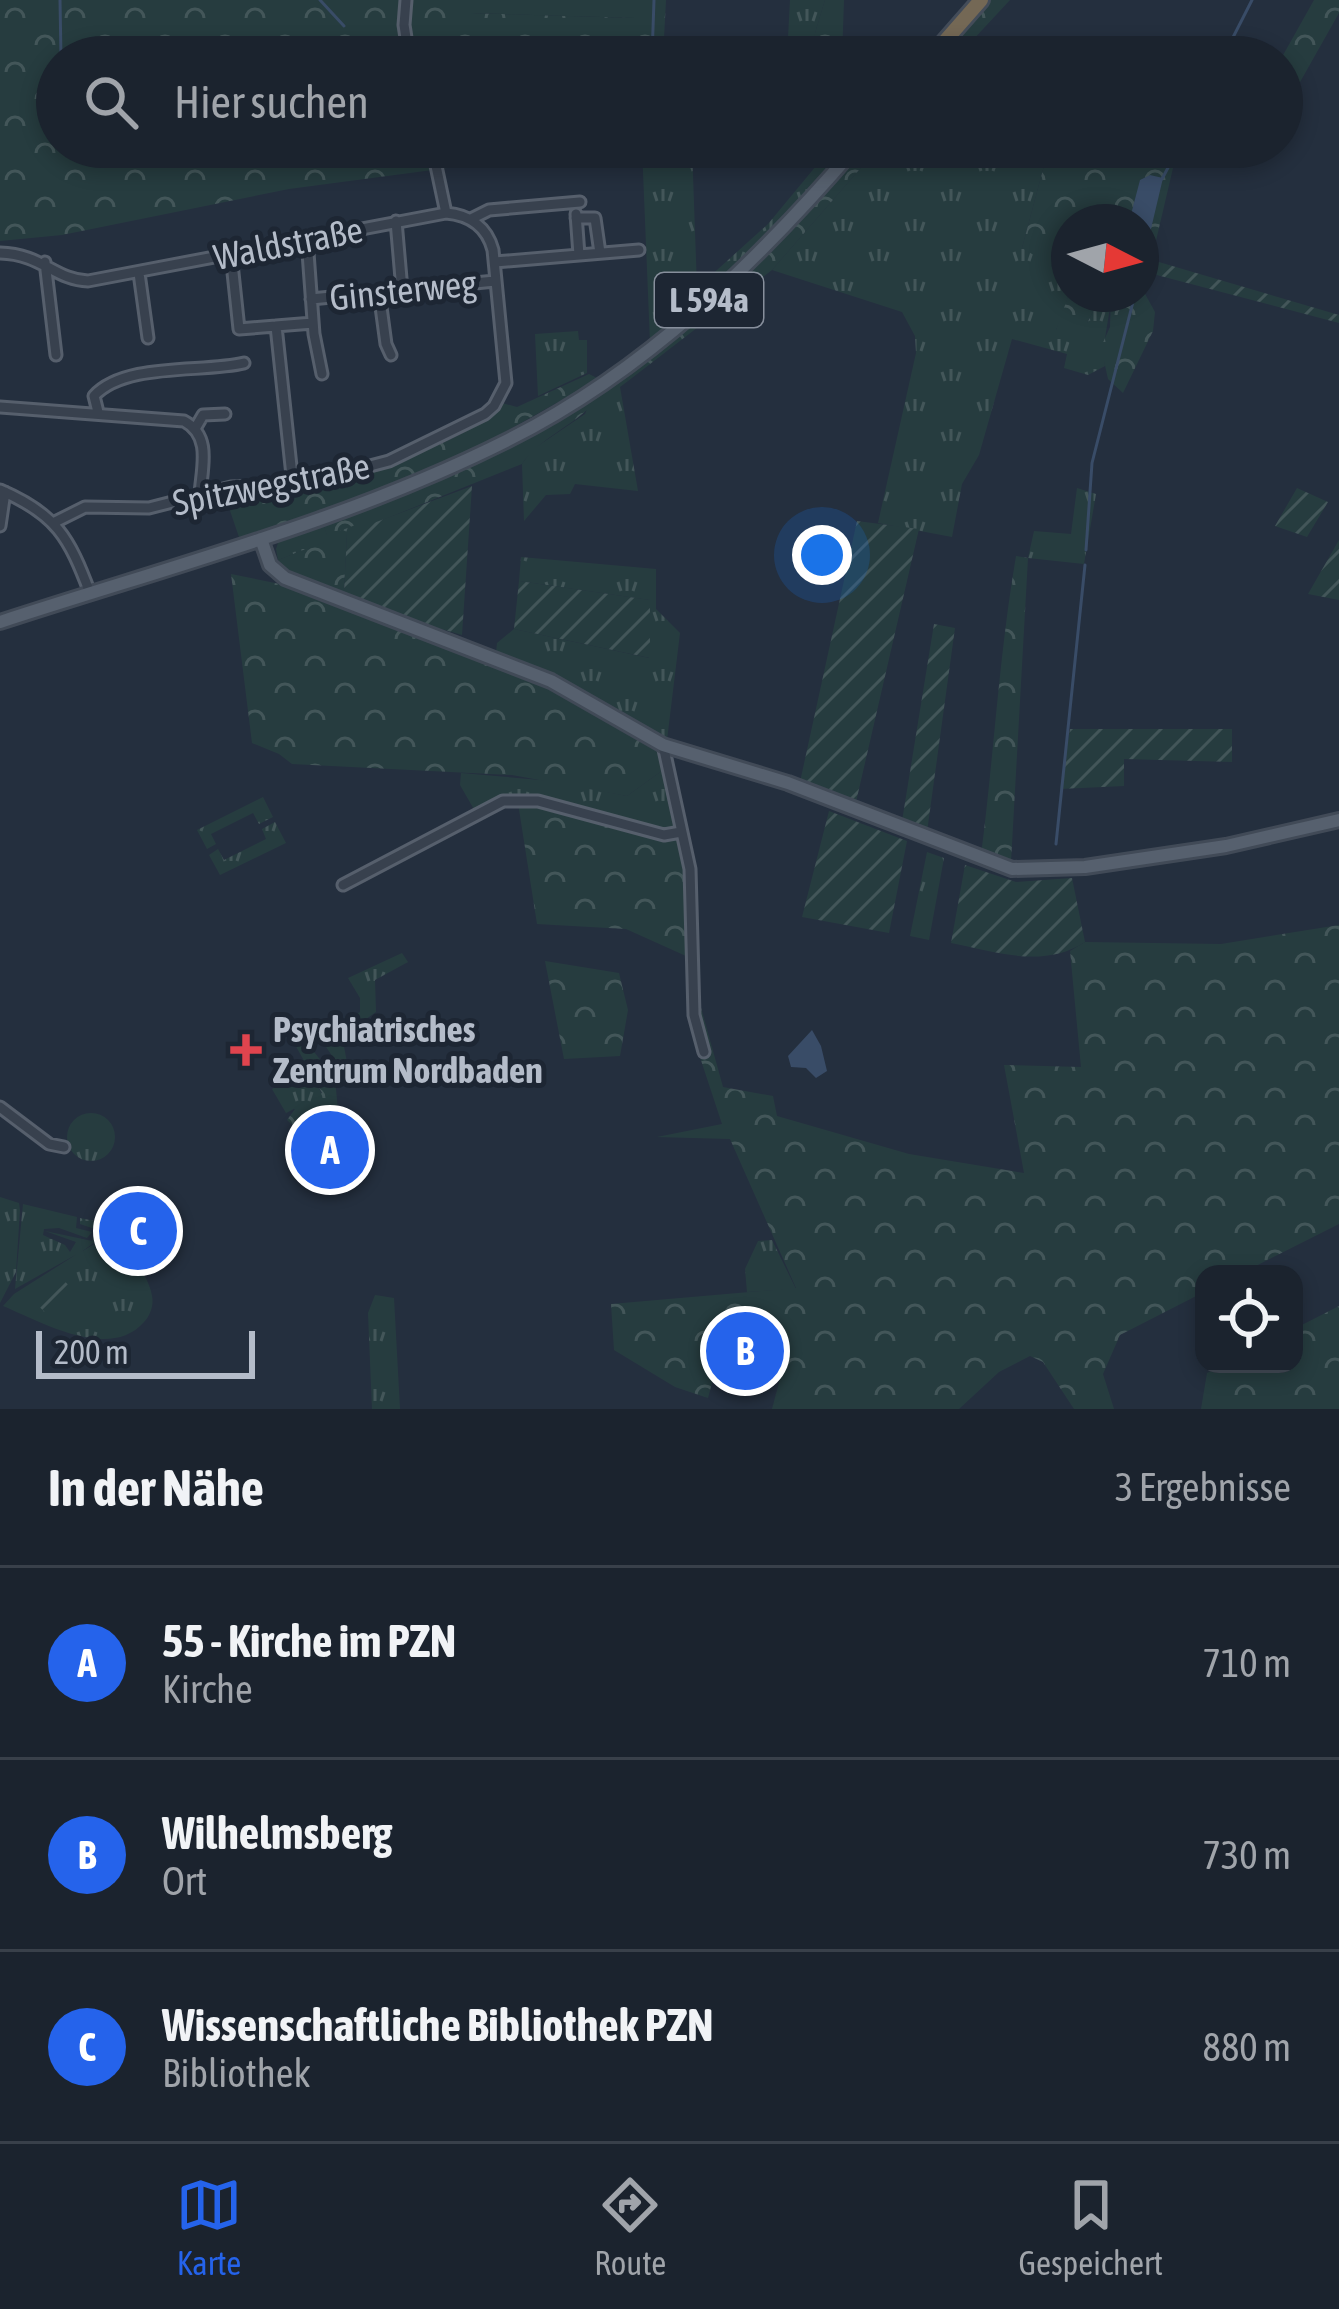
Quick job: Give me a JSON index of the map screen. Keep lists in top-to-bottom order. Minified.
{"streets":{"main road":["L 594a"],"street":["Waldstraße","Ginsterweg","Spitzwegstraße"]},"crossings":[["Waldstraße","Spitzwegstraße"],["Ginsterweg","Spitzwegstraße"]],"places":{"health":["Psychiatrisches Zentrum Nordbaden"]},"scale_bar":"200 m","north":"right","page":{"search":"Hier suchen","pins":["A","C","B"],"scale":"200 m","heading":["In der Nähe","3 Ergebnisse"],"list":[{"mark":"A","name":"55 - Kirche im PZN","note":"Kirche","value":"710 m"},{"mark":"B","name":"Wilhelmsberg","note":"Ort","value":"730 m"},{"mark":"C","name":"Wissenschaftliche Bibliothek PZN","note":"Bibliothek","value":"880 m"}],"nav":["Karte","Route","Gespeichert"]}}
